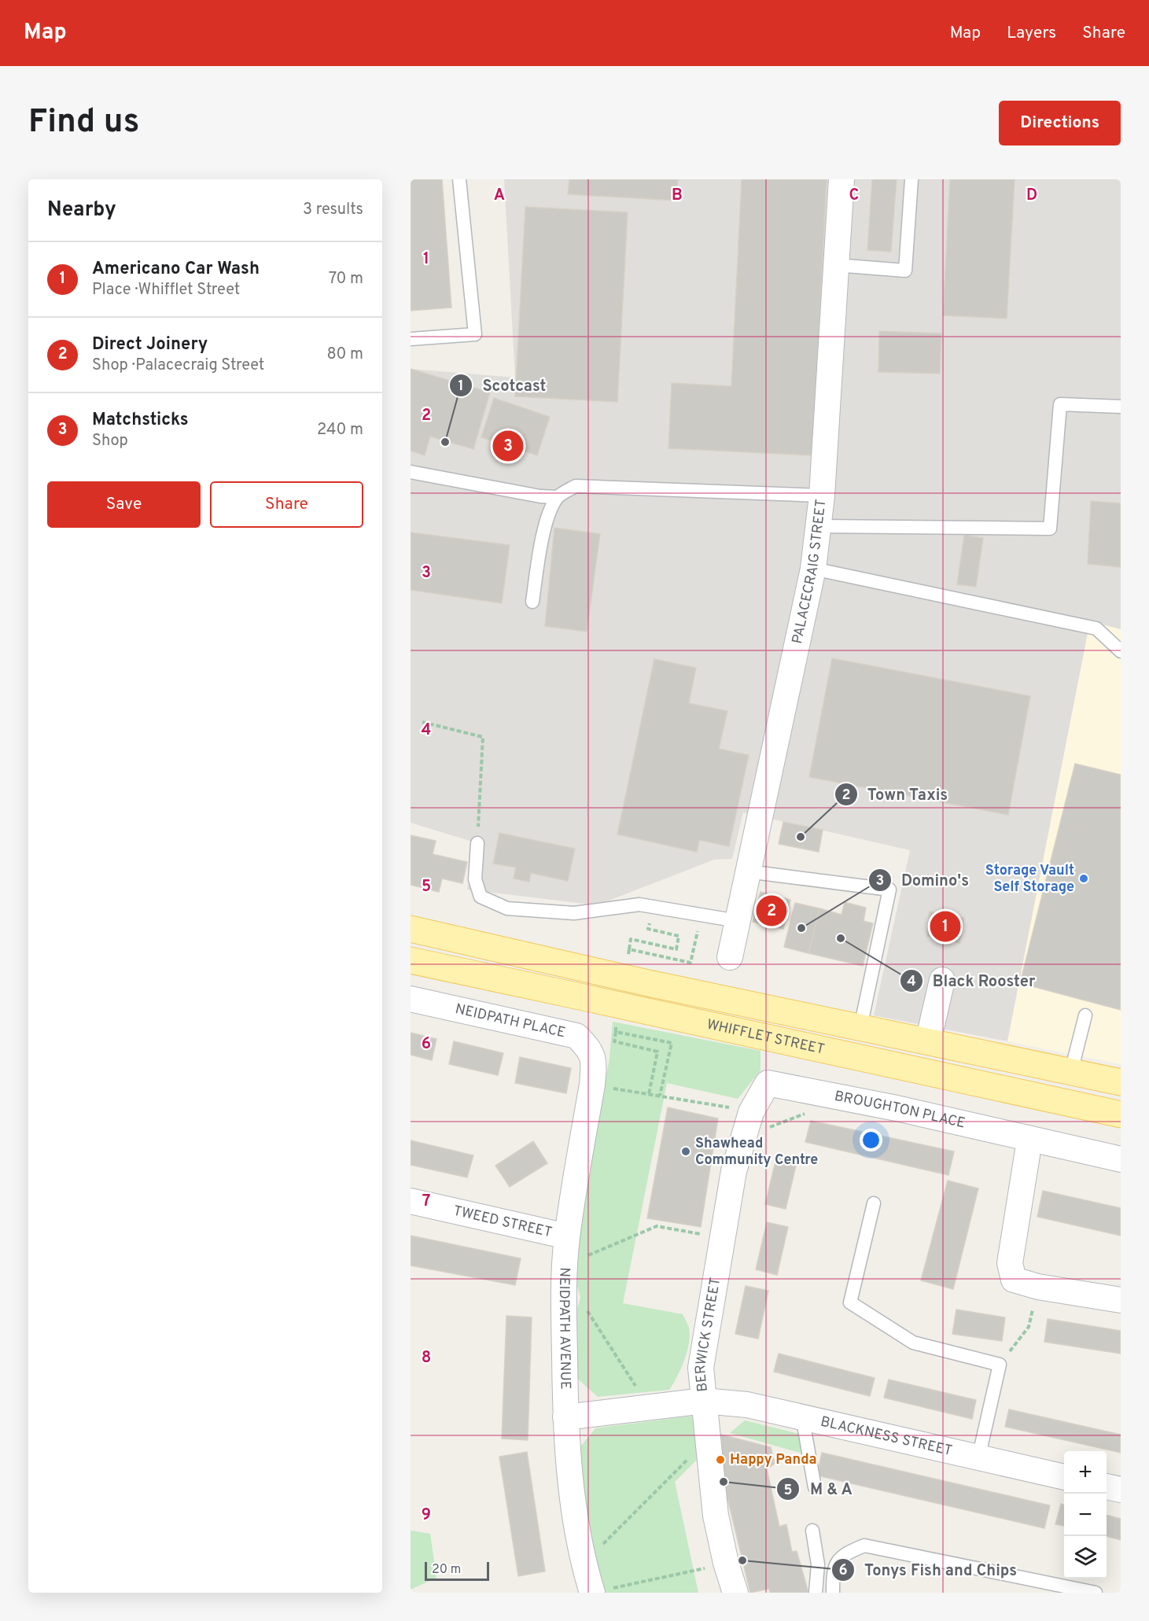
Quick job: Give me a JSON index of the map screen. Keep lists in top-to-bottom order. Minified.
{"streets":{"main road":["WHIFFLET STREET"],"street":["PALACECRAIG STREET","NEIDPATH PLACE","BROUGHTON PLACE","TWEED STREET","NEIDPATH AVENUE","BERWICK STREET","BLACKNESS STREET"]},"crossings":[["NEIDPATH PLACE","NEIDPATH AVENUE"],["BROUGHTON PLACE","BERWICK STREET"],["TWEED STREET","NEIDPATH AVENUE"],["NEIDPATH AVENUE","BLACKNESS STREET"],["BERWICK STREET","BLACKNESS STREET"]],"places":["Scotcast","Town Taxis","Storage Vault Self Storage","Domino's","Black Rooster","Shawhead Community Centre","Happy Panda","M & A","Tonys Fish and Chips"],"scale_bar":"20 m","page":{"header":"Map","nav":["Map","Layers","Share"],"buttons":["Directions",["Save","Share"]],"title":"Find us","heading":["Nearby","3 results"],"list":[{"mark":"1","name":"Americano Car Wash","note":"Place · Whifflet Street","value":"70 m"},{"mark":"2","name":"Direct Joinery","note":"Shop · Palacecraig Street","value":"80 m"},{"mark":"3","name":"Matchsticks","note":"Shop","value":"240 m"}],"pins":["3","2","1"],"map_buttons":["+","−"],"scale":"20 m"},"grid":{"columns":["A","B","C","D"],"rows":["1","2","3","4","5","6","7","8","9"]}}
